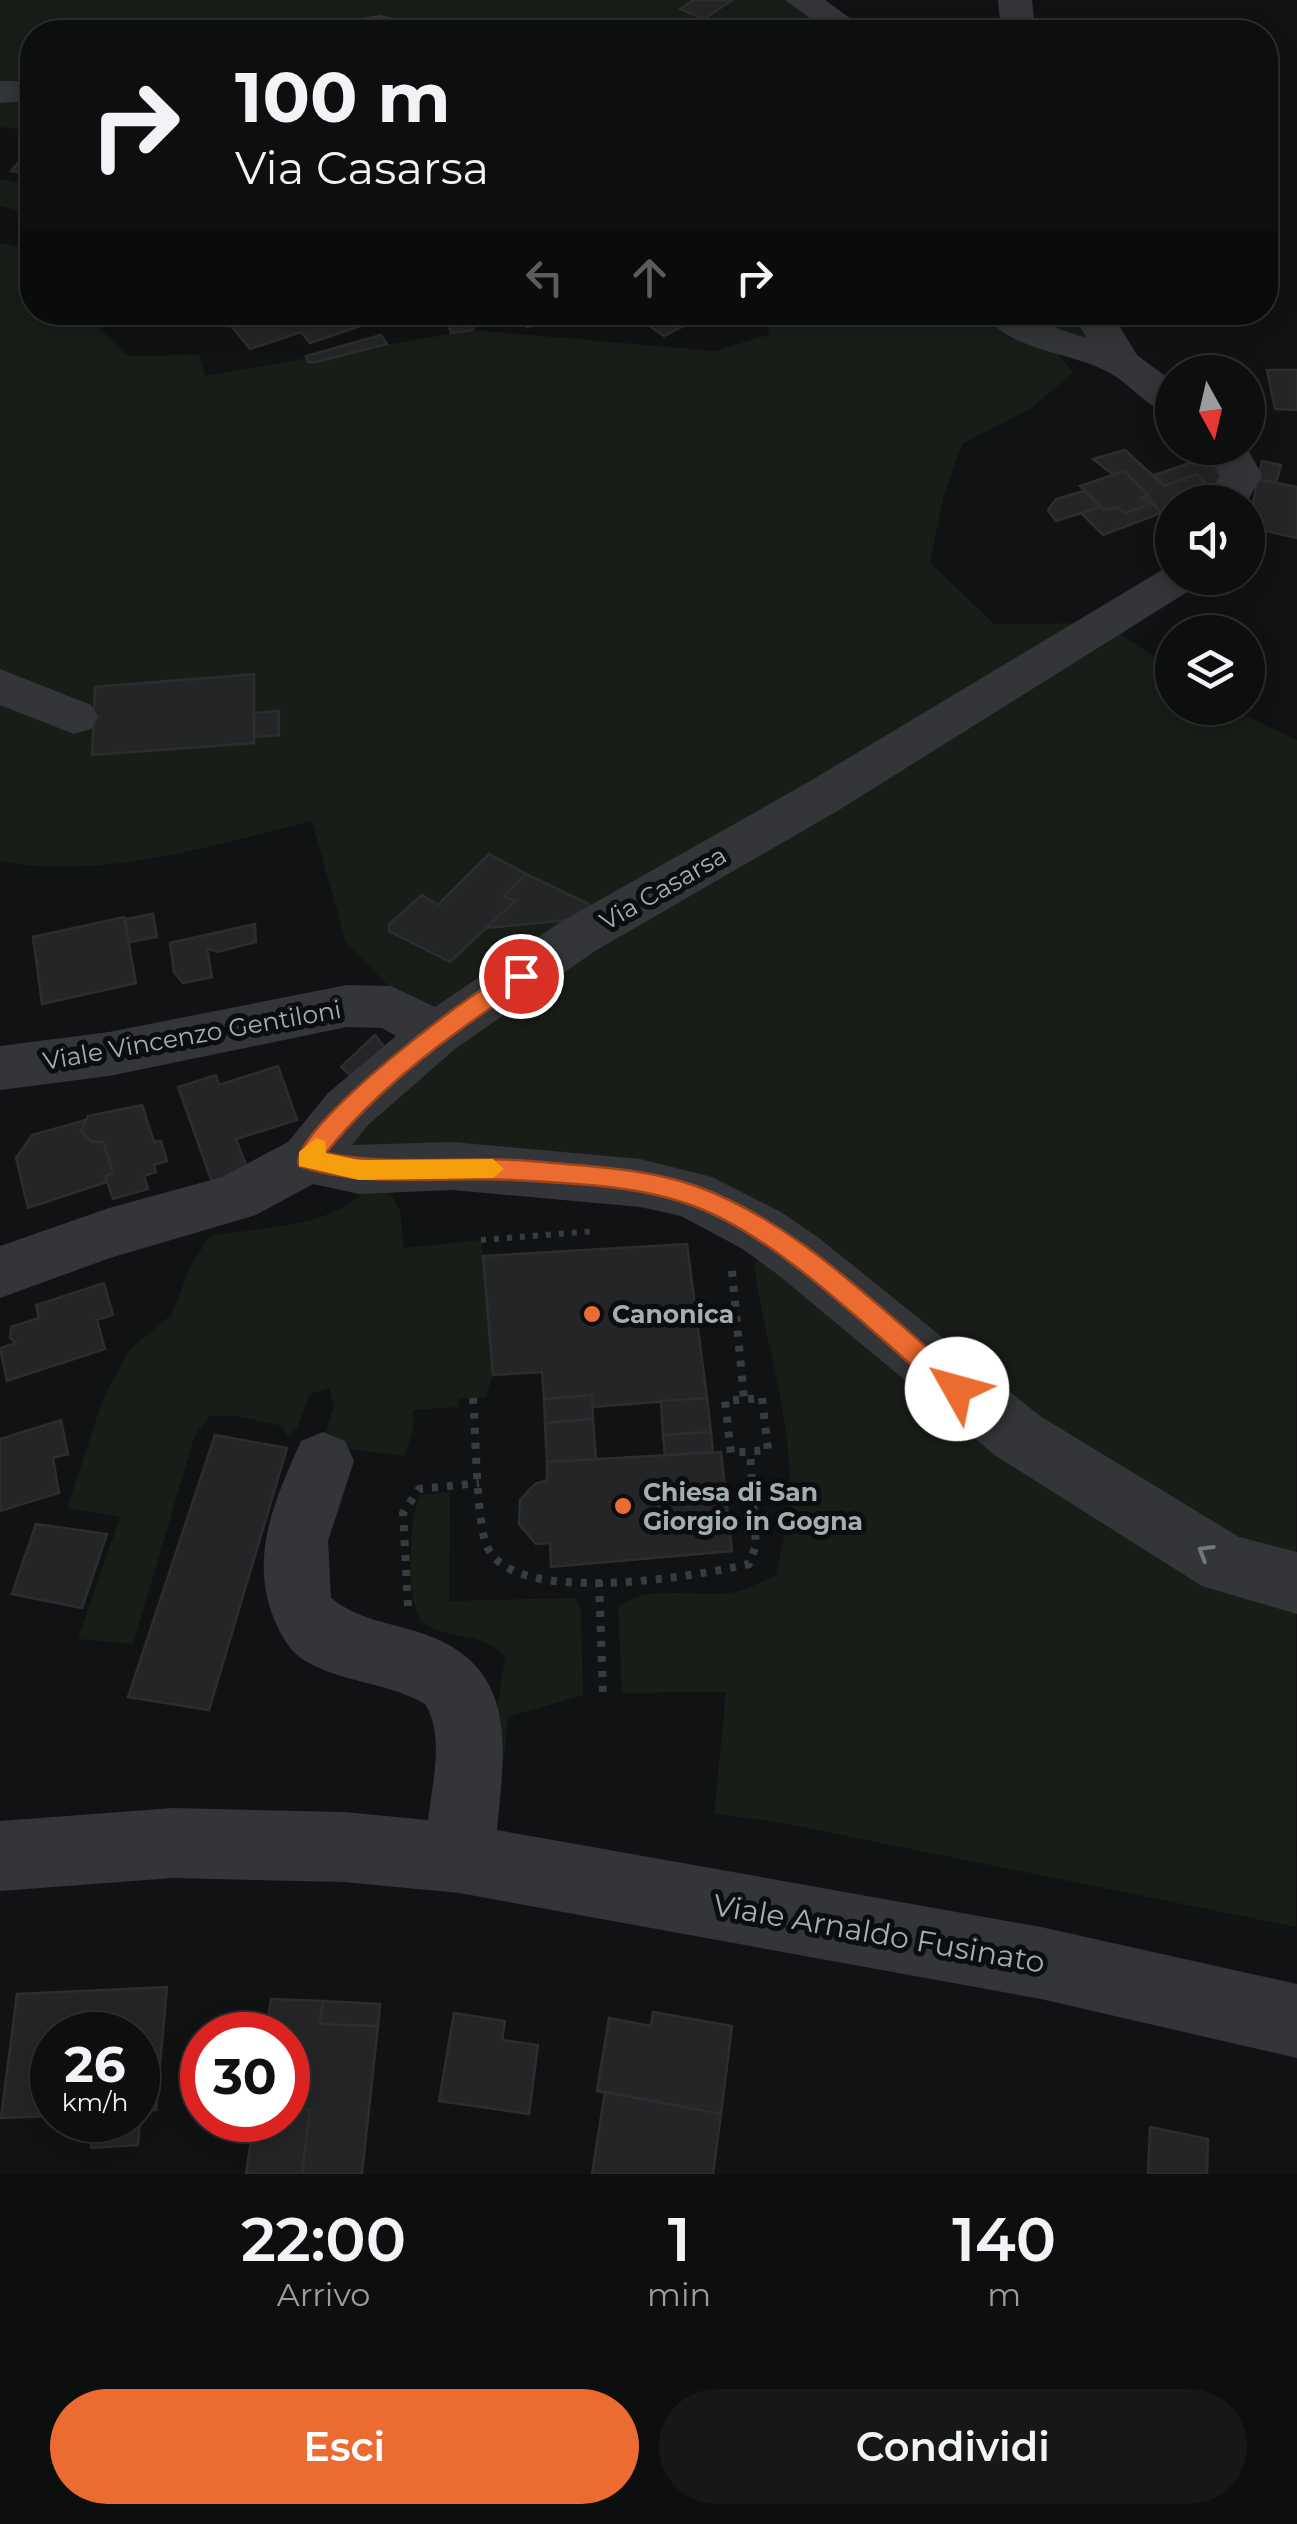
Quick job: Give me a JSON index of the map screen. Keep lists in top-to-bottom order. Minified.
{"streets":{"street":["Via Casarsa","Viale Vincenzo Gentiloni","Viale Arnaldo Fusinato"]},"crossings":[["Via Casarsa","Viale Vincenzo Gentiloni"]],"places":["Canonica","Chiesa di San Giorgio in Gogna"],"north":"bottom","page":{"turn":["100 m","Via Casarsa"],"speed":"26 km/h","limit":"30","eta":["22:00","Arrivo","1","min","140","m"],"buttons":["Esci","Condividi"]}}
